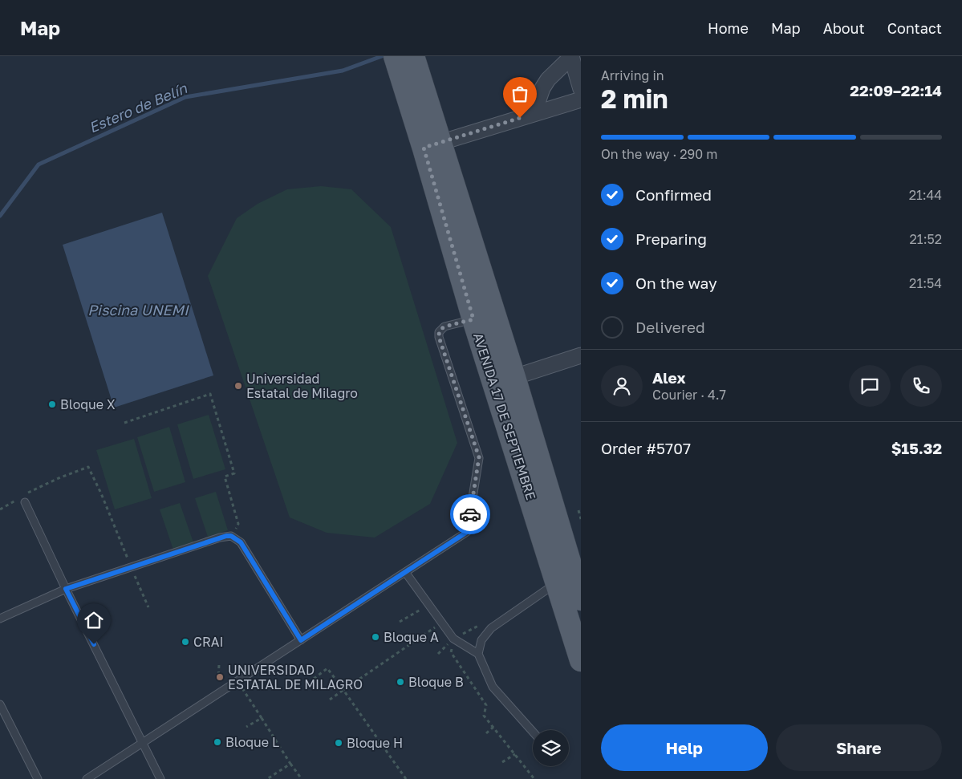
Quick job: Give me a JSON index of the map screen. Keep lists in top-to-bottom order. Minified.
{"streets":{"main road":["AVENIDA 17 DE SEPTIEMBRE"]},"water":["Estero de Belín","Piscina UNEMI"],"places":["Universidad Estatal de Milagro","Bloque X","Bloque A","CRAI","UNIVERSIDAD ESTATAL DE MILAGRO","Bloque B","Bloque L","Bloque H"],"page":{"header":"Map","nav":["Home","Map","About","Contact"],"heading":["2 min","Arriving in","22:09–22:14"],"panel":["Alex","Courier · 4.7","Order #5707","$15.32"],"bar":"On the way · 290 m","list":[["Confirmed","21:44"],["Preparing","21:52"],["On the way","21:54"],"Delivered"],"buttons":["Help","Share"]}}
